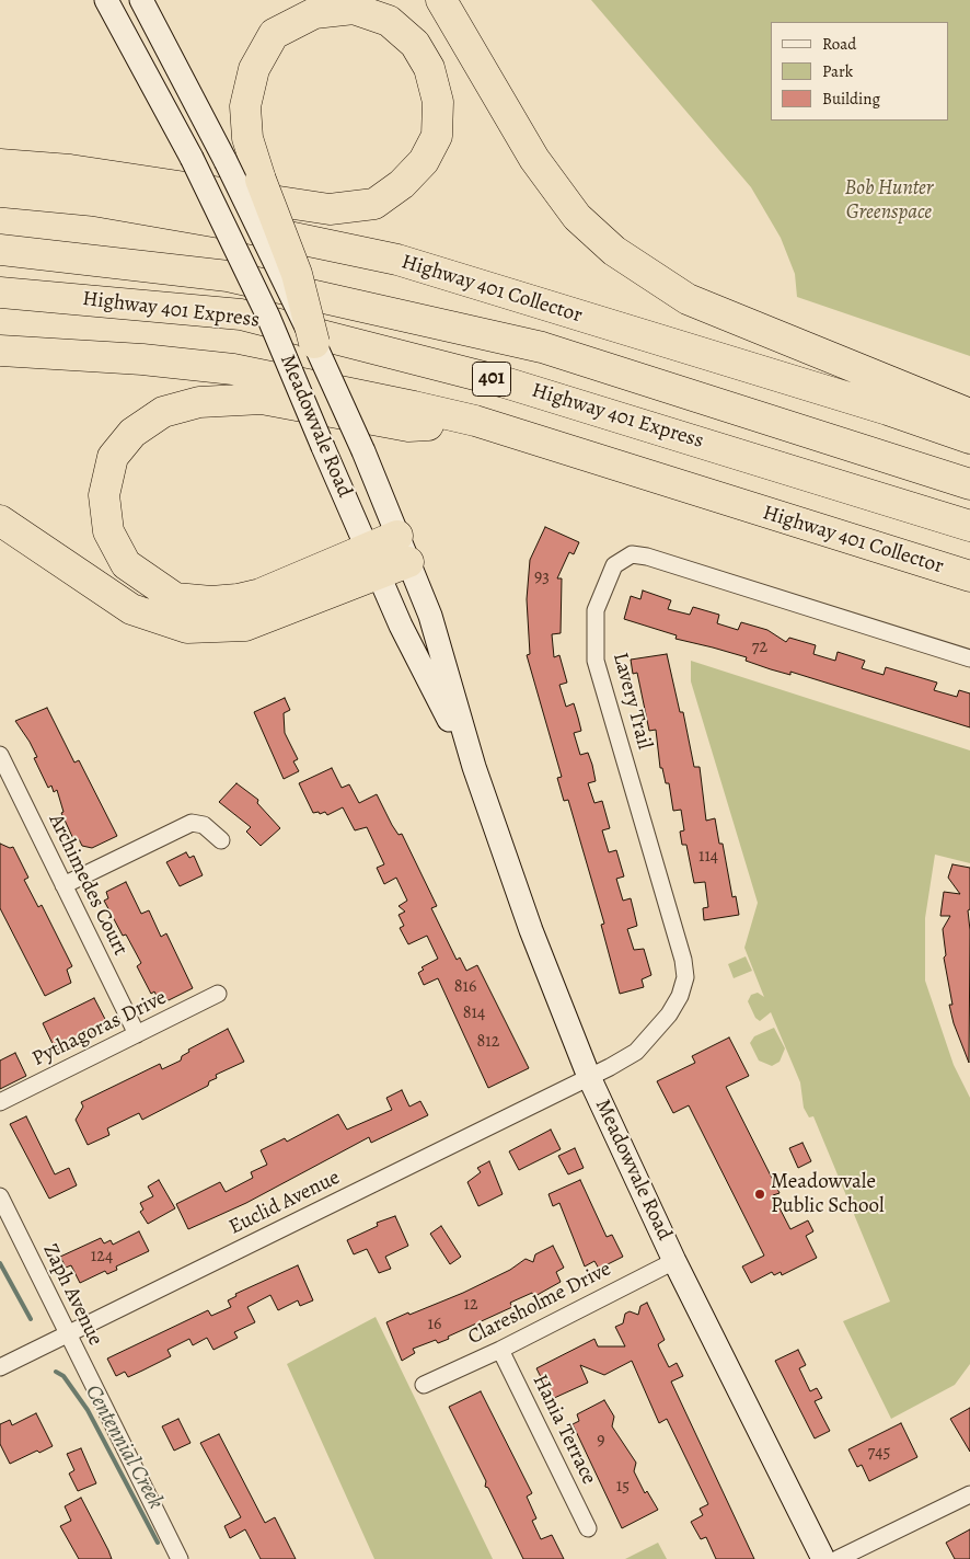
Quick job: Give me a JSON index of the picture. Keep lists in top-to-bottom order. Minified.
{"streets":{"highway":["Highway 401 Collector","Highway 401 Express","401"],"main road":["Meadowvale Road"],"street":["Lavery Trail","Archimedes Court","Pythagoras Drive","Euclid Avenue","Zaph Avenue","Claresholme Drive","Hania Terrace"]},"crossings":[["Meadowvale Road","Lavery Trail"],["Meadowvale Road","Euclid Avenue"],["Meadowvale Road","Claresholme Drive"],["Lavery Trail","Euclid Avenue"],["Archimedes Court","Pythagoras Drive"],["Euclid Avenue","Zaph Avenue"],["Claresholme Drive","Hania Terrace"]],"water":["Centennial Creek"],"parks":["Bob Hunter Greenspace"],"places":["Meadowvale Public School"],"house_numbers":["93","72","114","816","814","812","124","12","16","9","745","15"],"legend":["Road","Park","Building"]}
